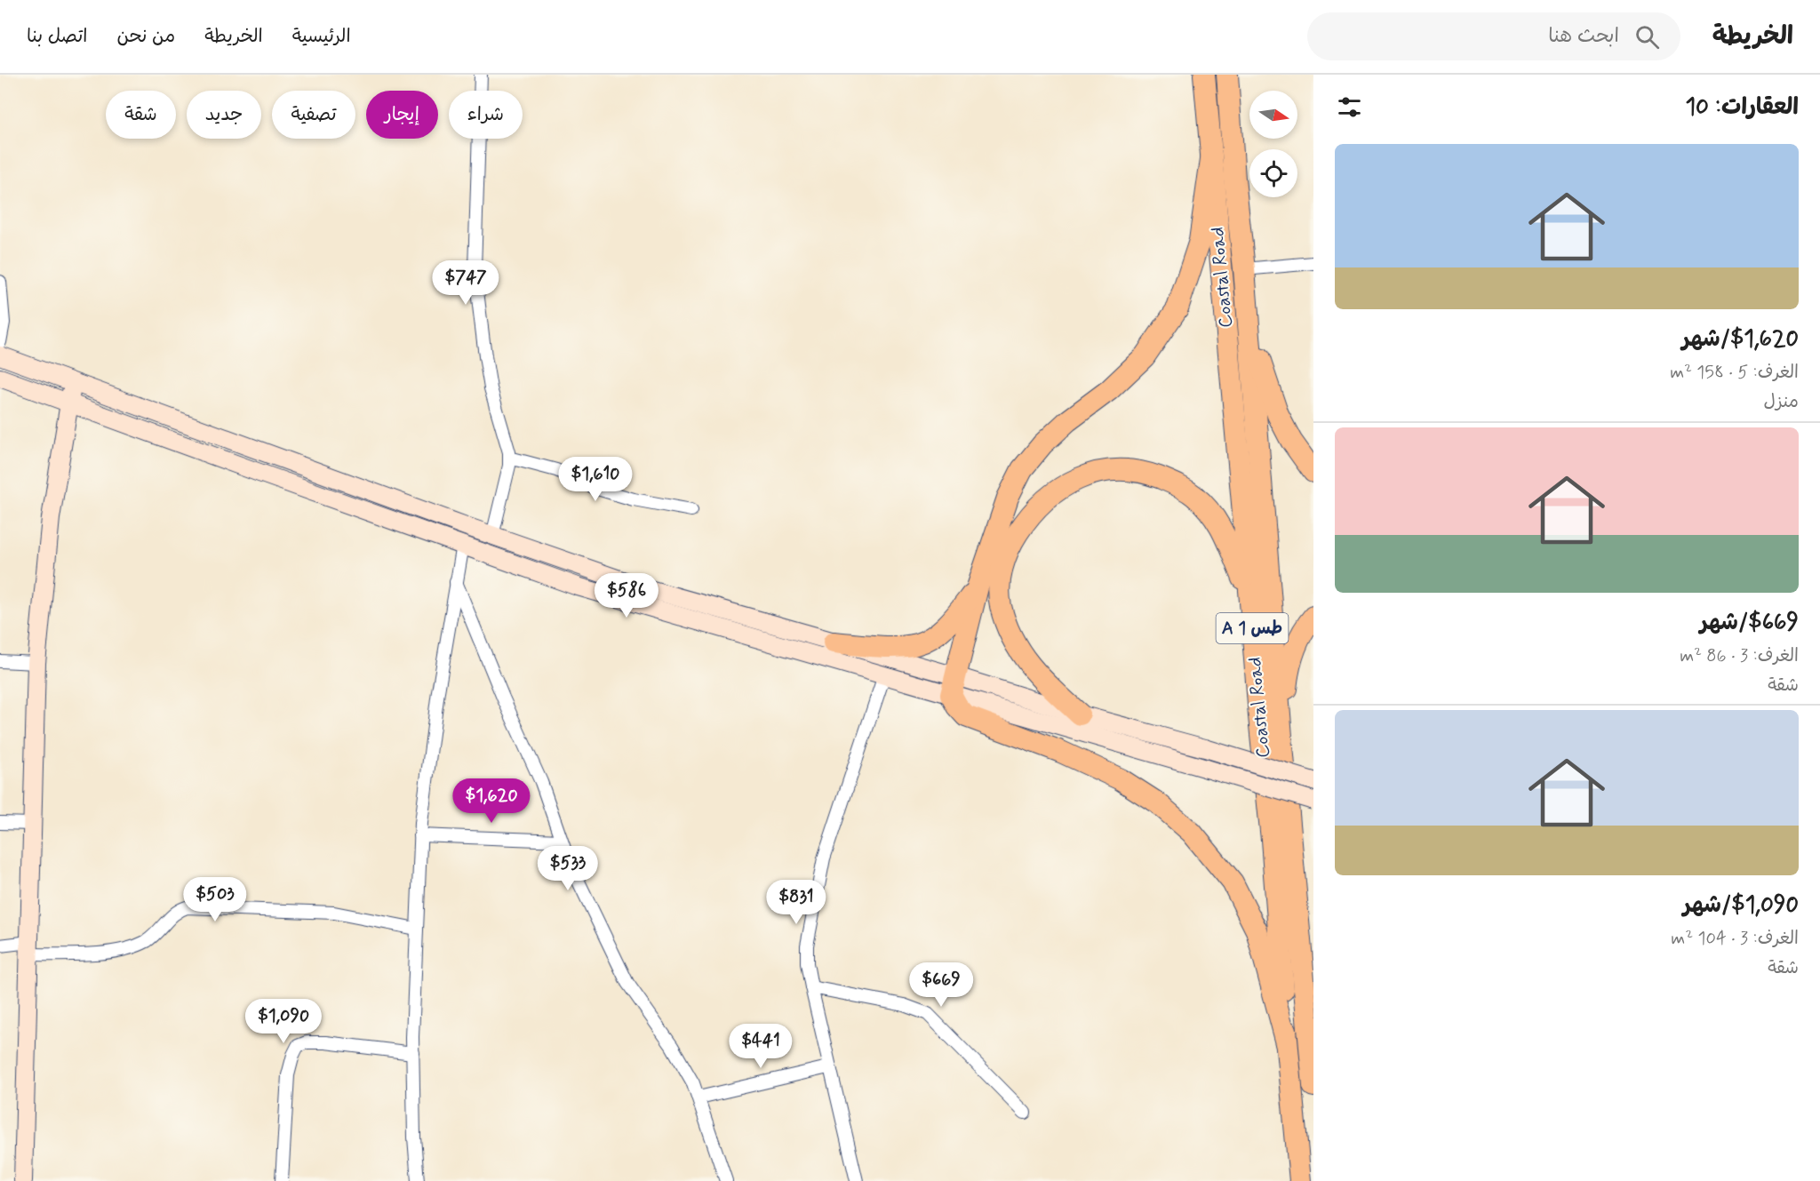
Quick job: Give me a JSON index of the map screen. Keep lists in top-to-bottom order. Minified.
{"streets":{"highway":["Coastal Road","A 1 طس"]},"north":"right","page":{"header":"الخريطة","search":"ابحث هنا","nav":["الرئيسية","الخريطة","من نحن","اتصل بنا"],"heading":"العقارات: 10","chip":["شراء","إيجار","تصفية","جديد","شقة"],"list":[{"name":"$1,620/شهر","note":"الغرف: 5 · 158 m² · منزل"},{"name":"$669/شهر","note":"الغرف: 3 · 86 m² · شقة"},{"name":"$1,090/شهر","note":"الغرف: 3 · 104 m² · شقة"}],"price":["$747","$1,610","$586","$1,620","$533","$503","$831","$669","$1,090","$441"]}}
